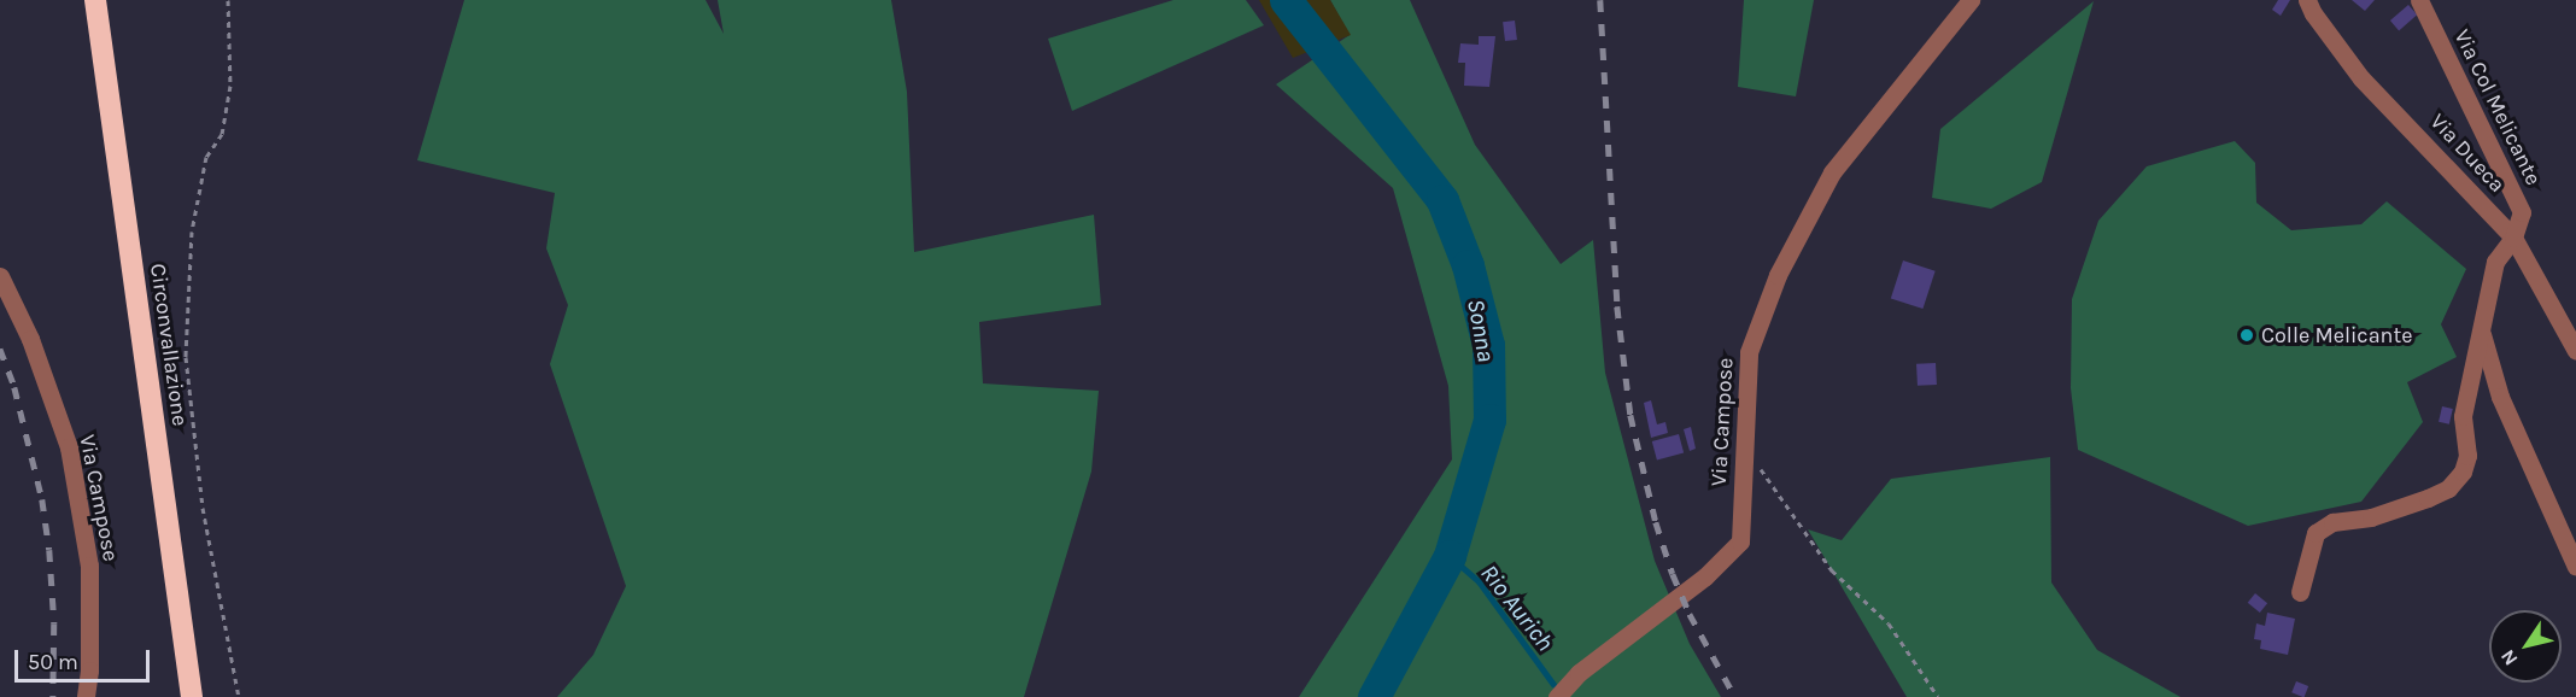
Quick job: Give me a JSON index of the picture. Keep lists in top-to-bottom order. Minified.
{"streets":{"highway":["Circonvallazione"],"street":["Via Col Melicante","Via Dueca","Via Campose"]},"crossings":[["Via Col Melicante","Via Dueca"]],"water":["Sonna","Rio Aurich"],"places":["Colle Melicante"],"scale_bar":"50 m","north":"bottom left"}
